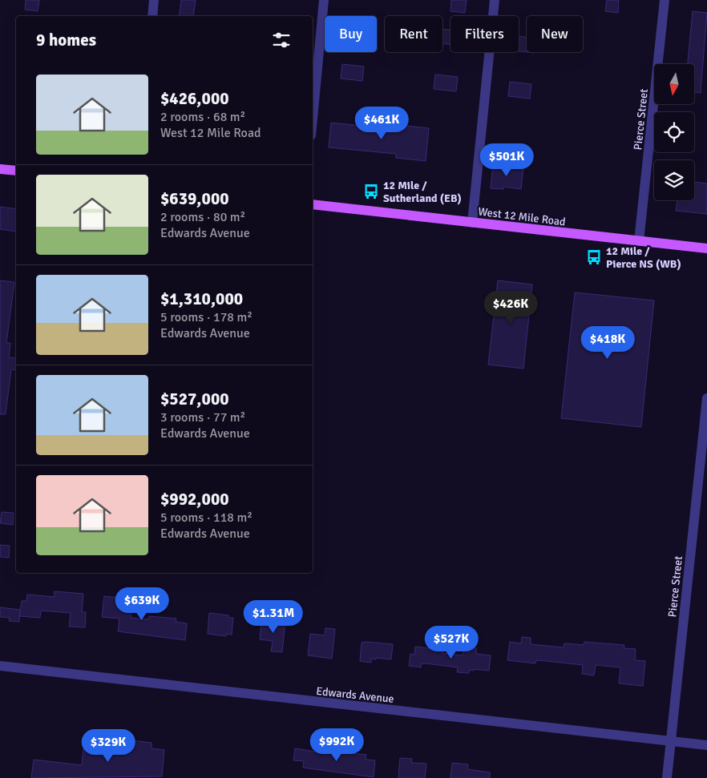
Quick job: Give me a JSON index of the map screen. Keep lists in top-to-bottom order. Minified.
{"streets":{"main road":["West 12 Mile Road"],"street":["Pierce Street","Edwards Avenue"]},"crossings":[["Pierce Street","West 12 Mile Road"],["Pierce Street","Edwards Avenue"]],"places":{"bus stop":["12 Mile / Sutherland (EB)","12 Mile / Pierce NS (WB)"]},"north":"bottom","page":{"chip":["Buy","Rent","Filters","New"],"heading":"9 homes","list":[{"name":"$426,000","note":"2 rooms · 68 m² · West 12 Mile Road"},{"name":"$639,000","note":"2 rooms · 80 m² · Edwards Avenue"},{"name":"$1,310,000","note":"5 rooms · 178 m² · Edwards Avenue"},{"name":"$527,000","note":"3 rooms · 77 m² · Edwards Avenue"},{"name":"$992,000","note":"5 rooms · 118 m² · Edwards Avenue"}],"price":["$461K","$501K","$426K","$418K","$639K","$1.31M","$527K","$992K","$329K"]}}
